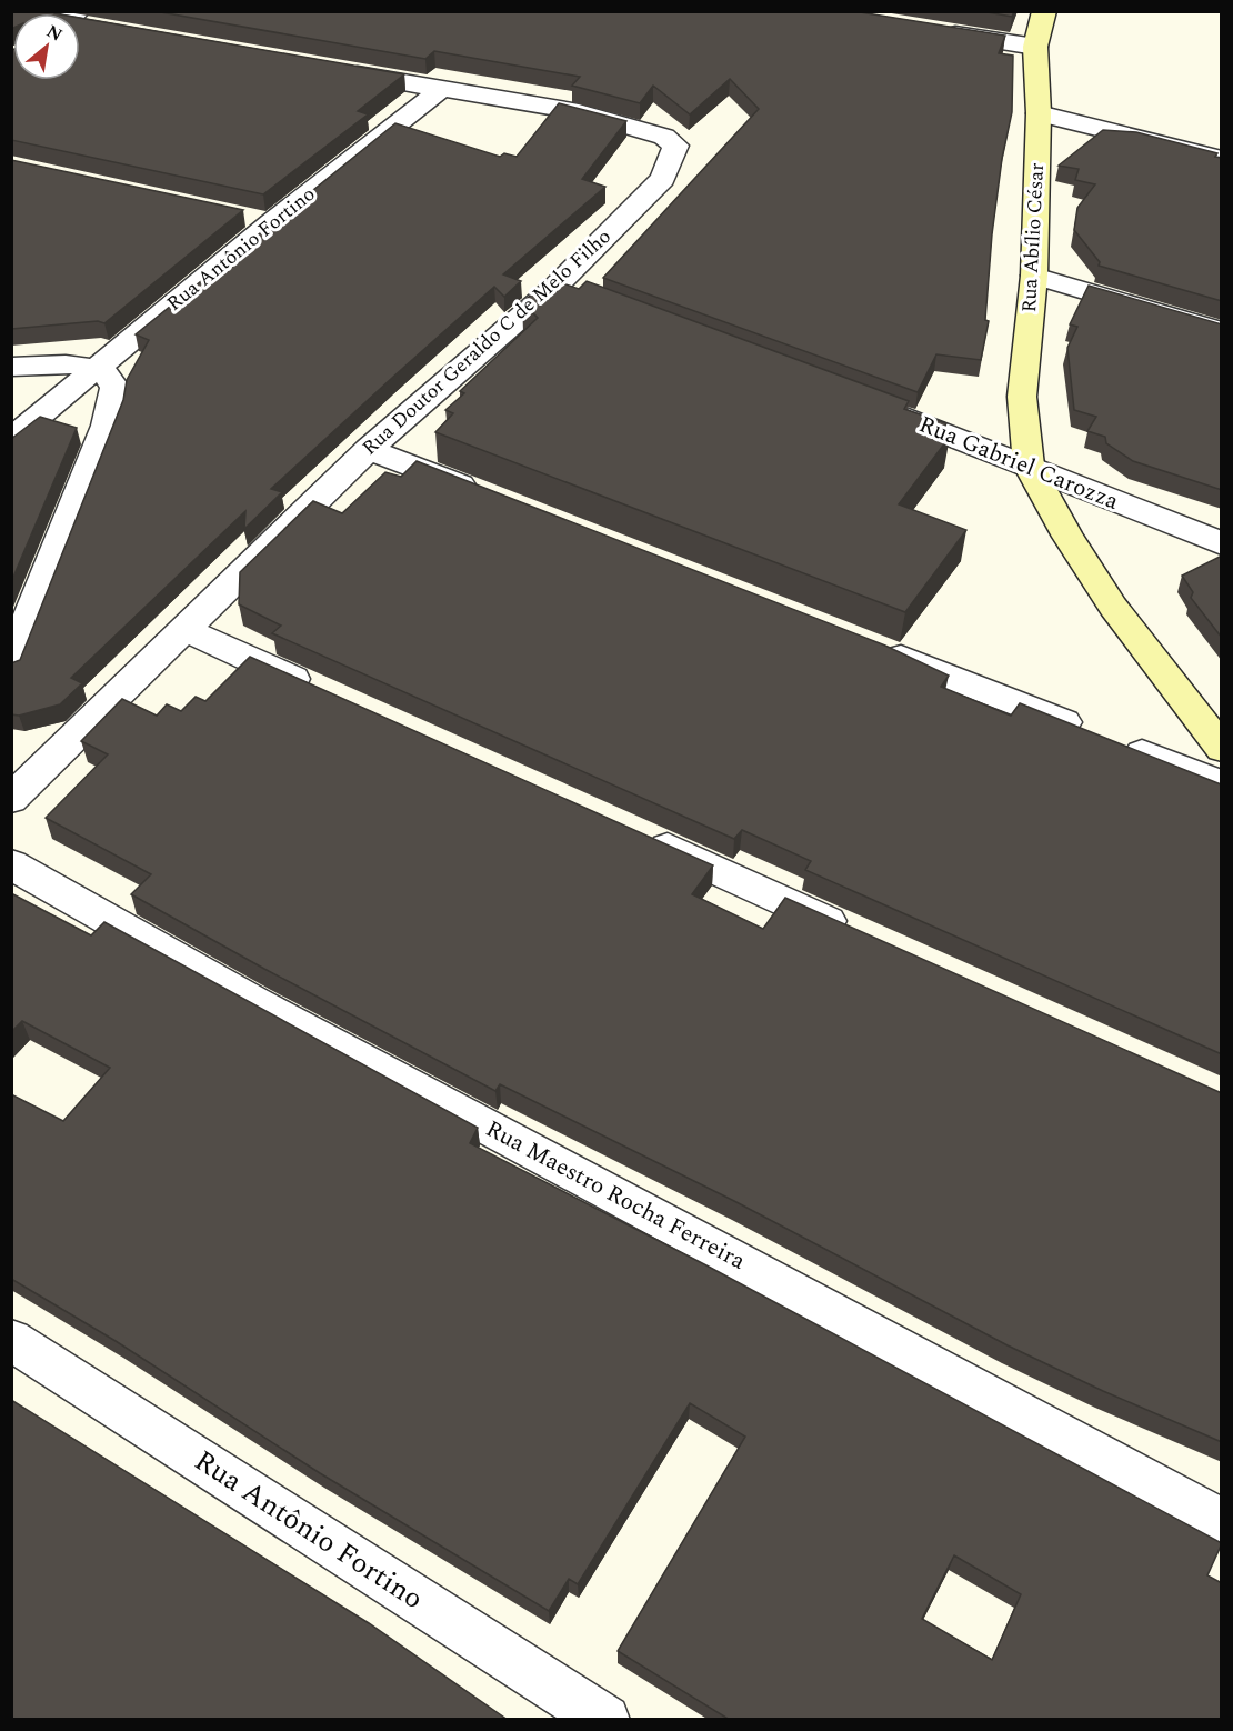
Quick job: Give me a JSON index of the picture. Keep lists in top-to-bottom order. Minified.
{"streets":{"main road":["Rua Abílio César"],"street":["Rua Antônio Fortino","Rua Doutor Geraldo C de Melo Filho","Rua Gabriel Carozza","Rua Maestro Rocha Ferreira"]},"crossings":[["Rua Abílio César","Rua Gabriel Carozza"],["Rua Antônio Fortino","Rua Doutor Geraldo C de Melo Filho"]],"north":"top right"}
